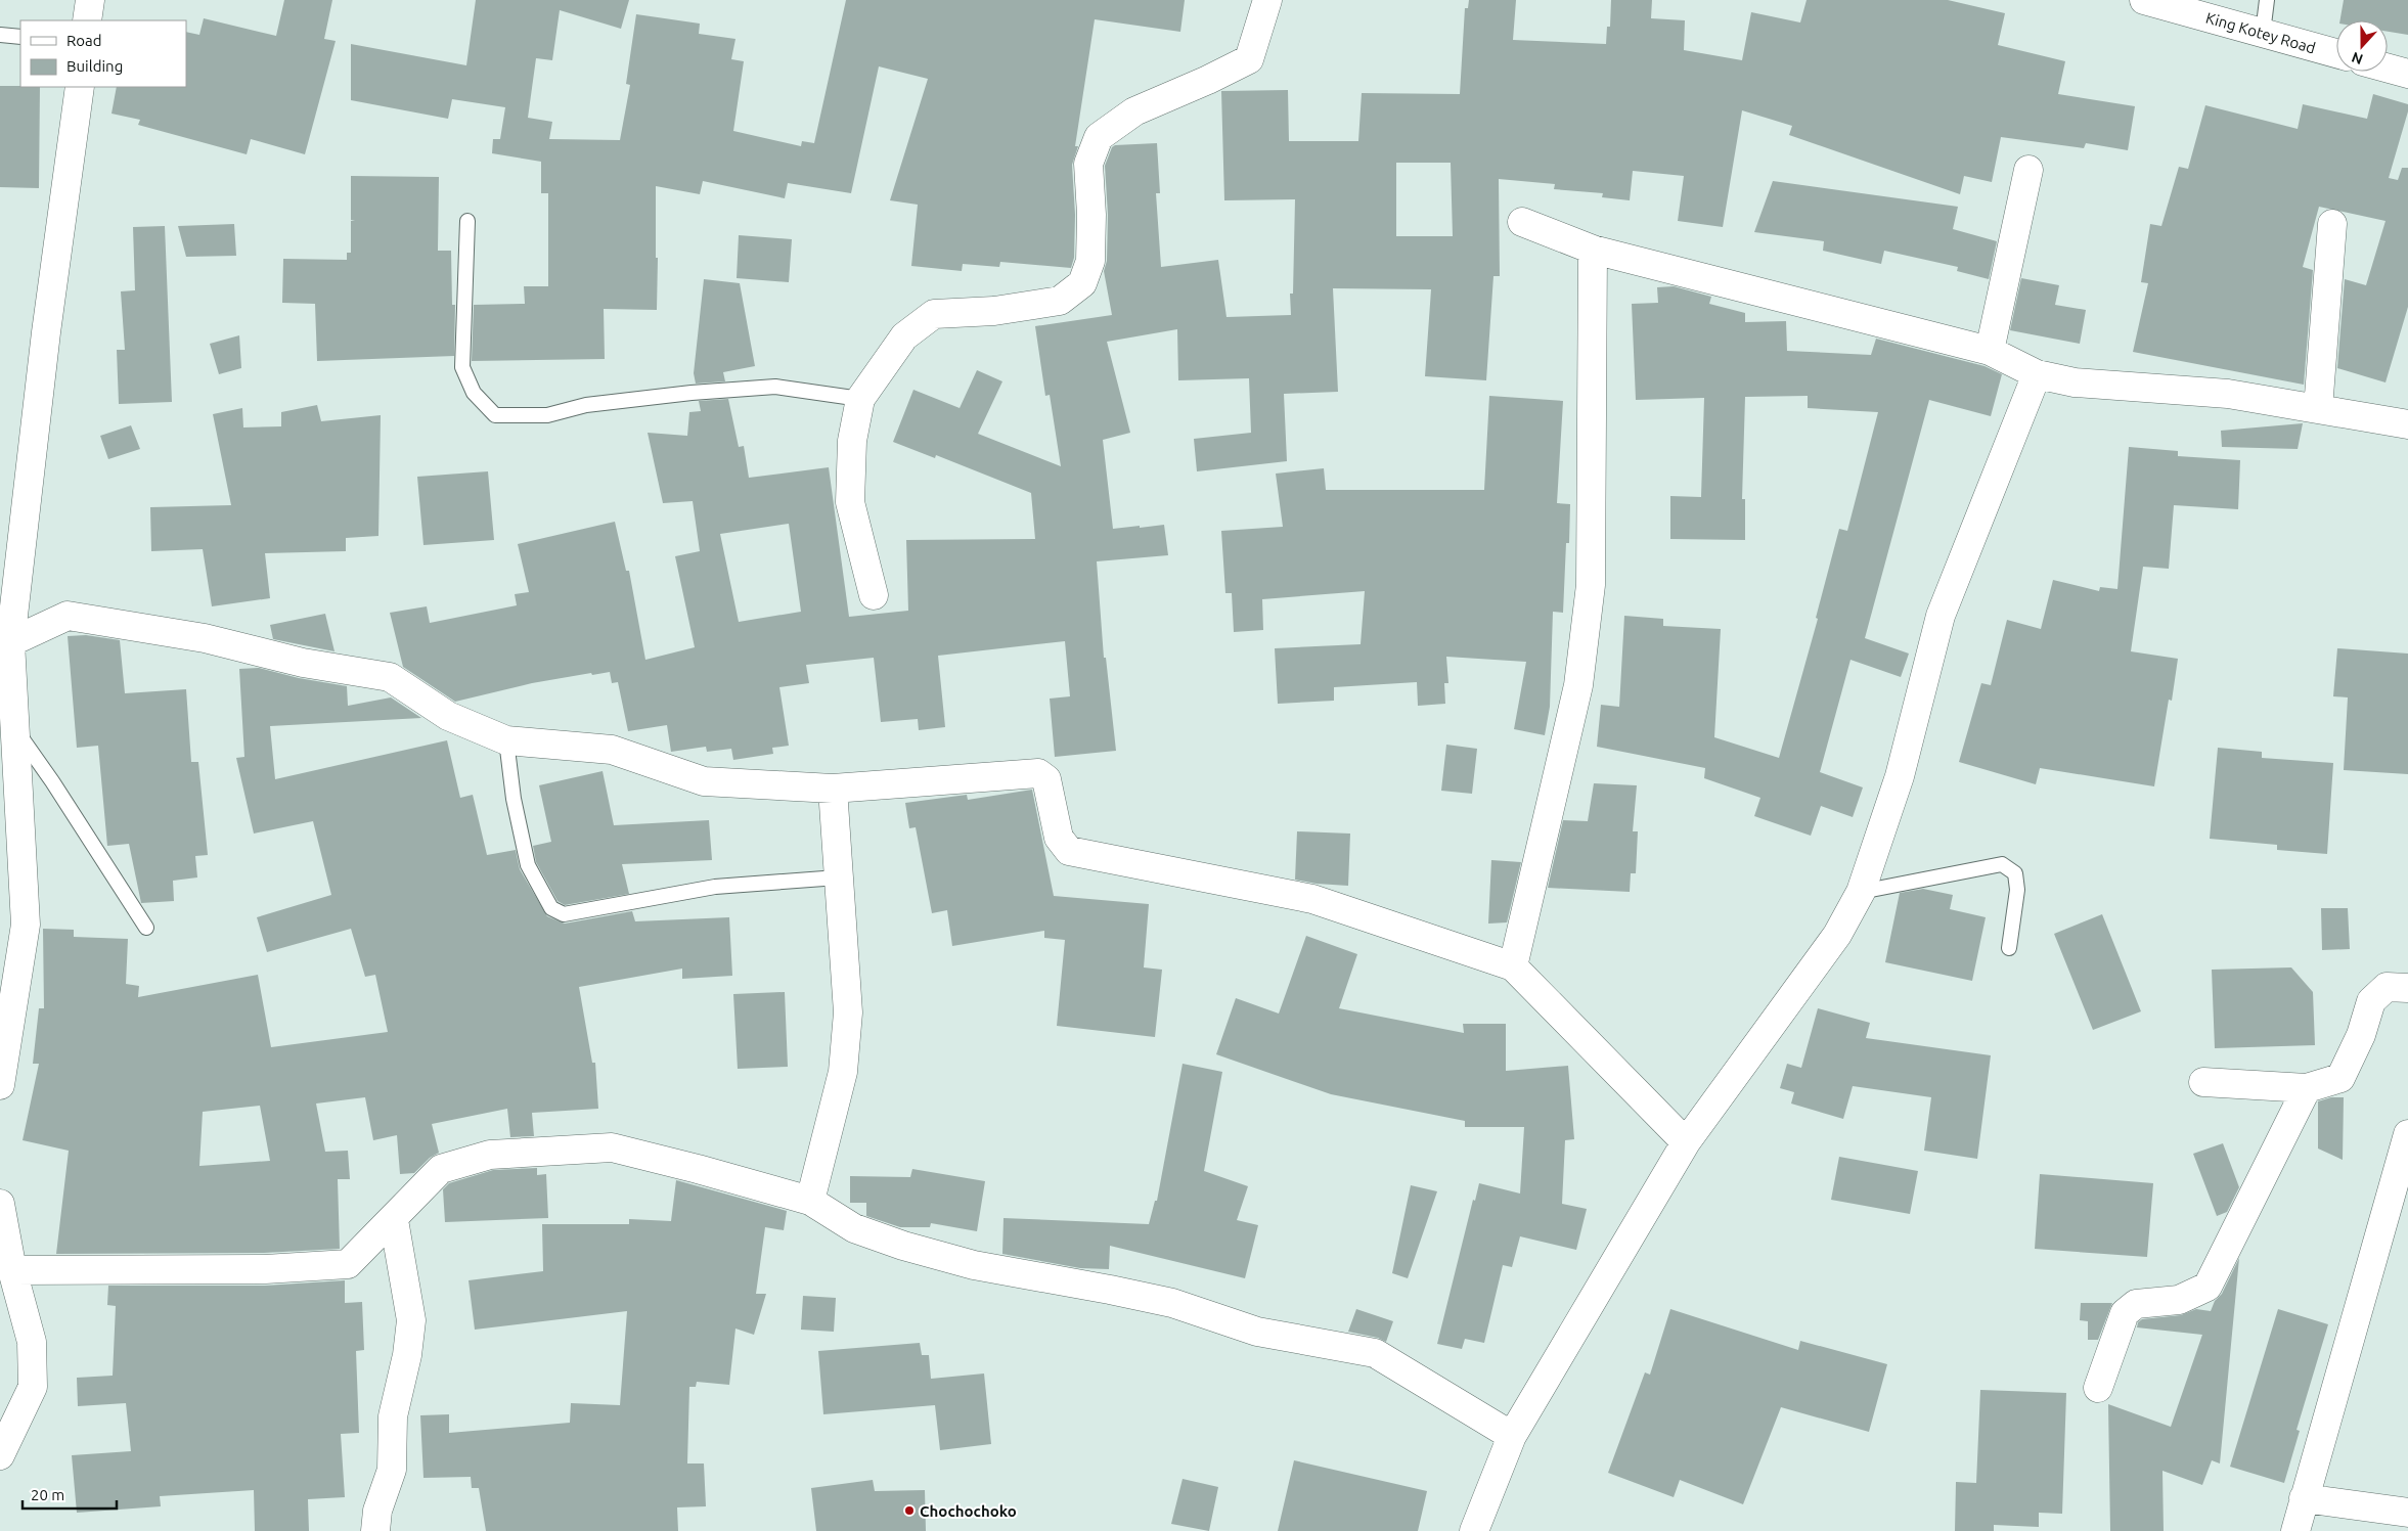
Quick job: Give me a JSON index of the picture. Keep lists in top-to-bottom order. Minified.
{"streets":{"street":["King Kotey Road"]},"places":["Chochochoko"],"legend":["Road","Building"],"scale_bar":"20 m","north":"bottom"}
